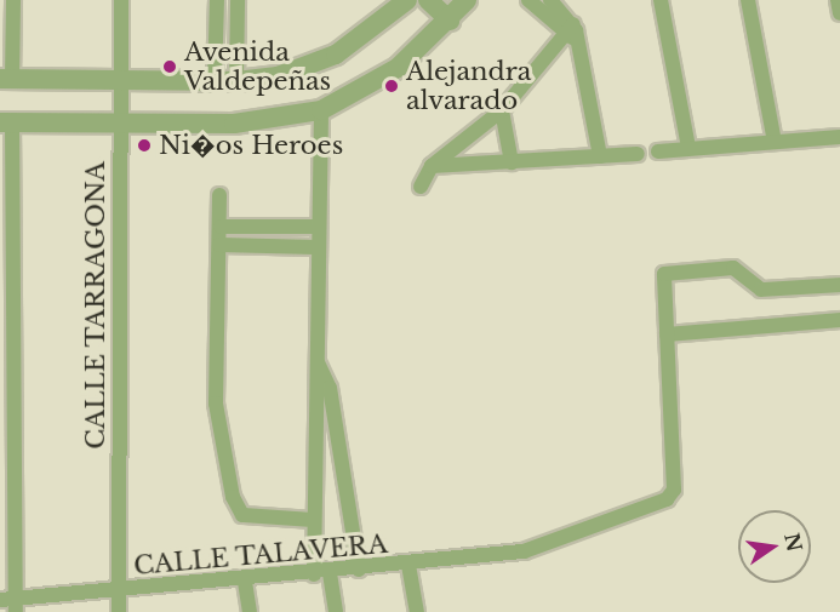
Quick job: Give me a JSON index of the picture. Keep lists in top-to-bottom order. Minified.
{"streets":{"street":["CALLE TARRAGONA","CALLE TALAVERA"]},"crossings":[["CALLE TARRAGONA","CALLE TALAVERA"]],"places":["Avenida Valdepeñas","Alejandra alvarado","Ni�os Heroes"],"north":"right"}
